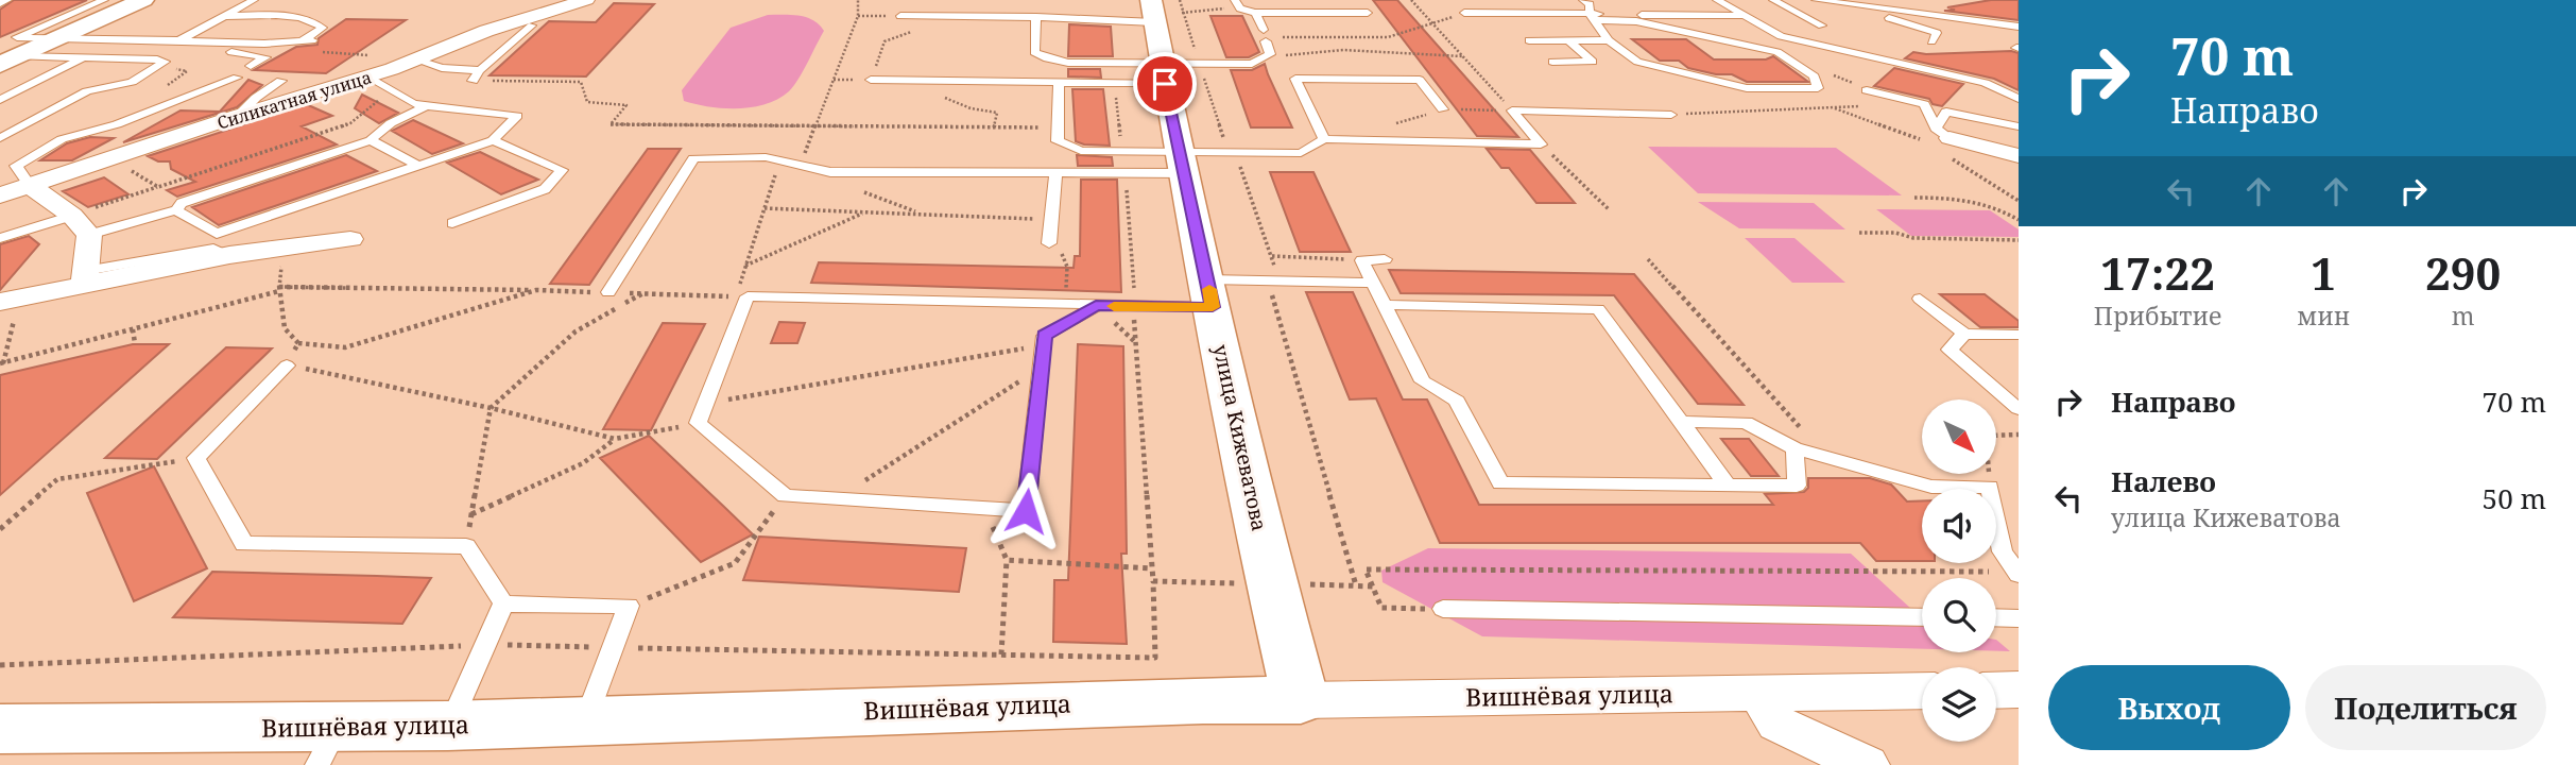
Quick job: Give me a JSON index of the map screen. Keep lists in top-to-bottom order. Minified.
{"streets":{"main road":["улица Кижеватова","Вишнёвая улица"],"street":["Силикатная улица"]},"crossings":[["улица Кижеватова","Вишнёвая улица"]],"north":"bottom right","page":{"turn":["70 m","Направо"],"eta":["17:22","Прибытие","1","мин","290","m"],"list":[{"name":"Направо","value":"70 m"},{"name":"Налево","note":"улица Кижеватова","value":"50 m"}],"buttons":["Выход","Поделиться"]}}
